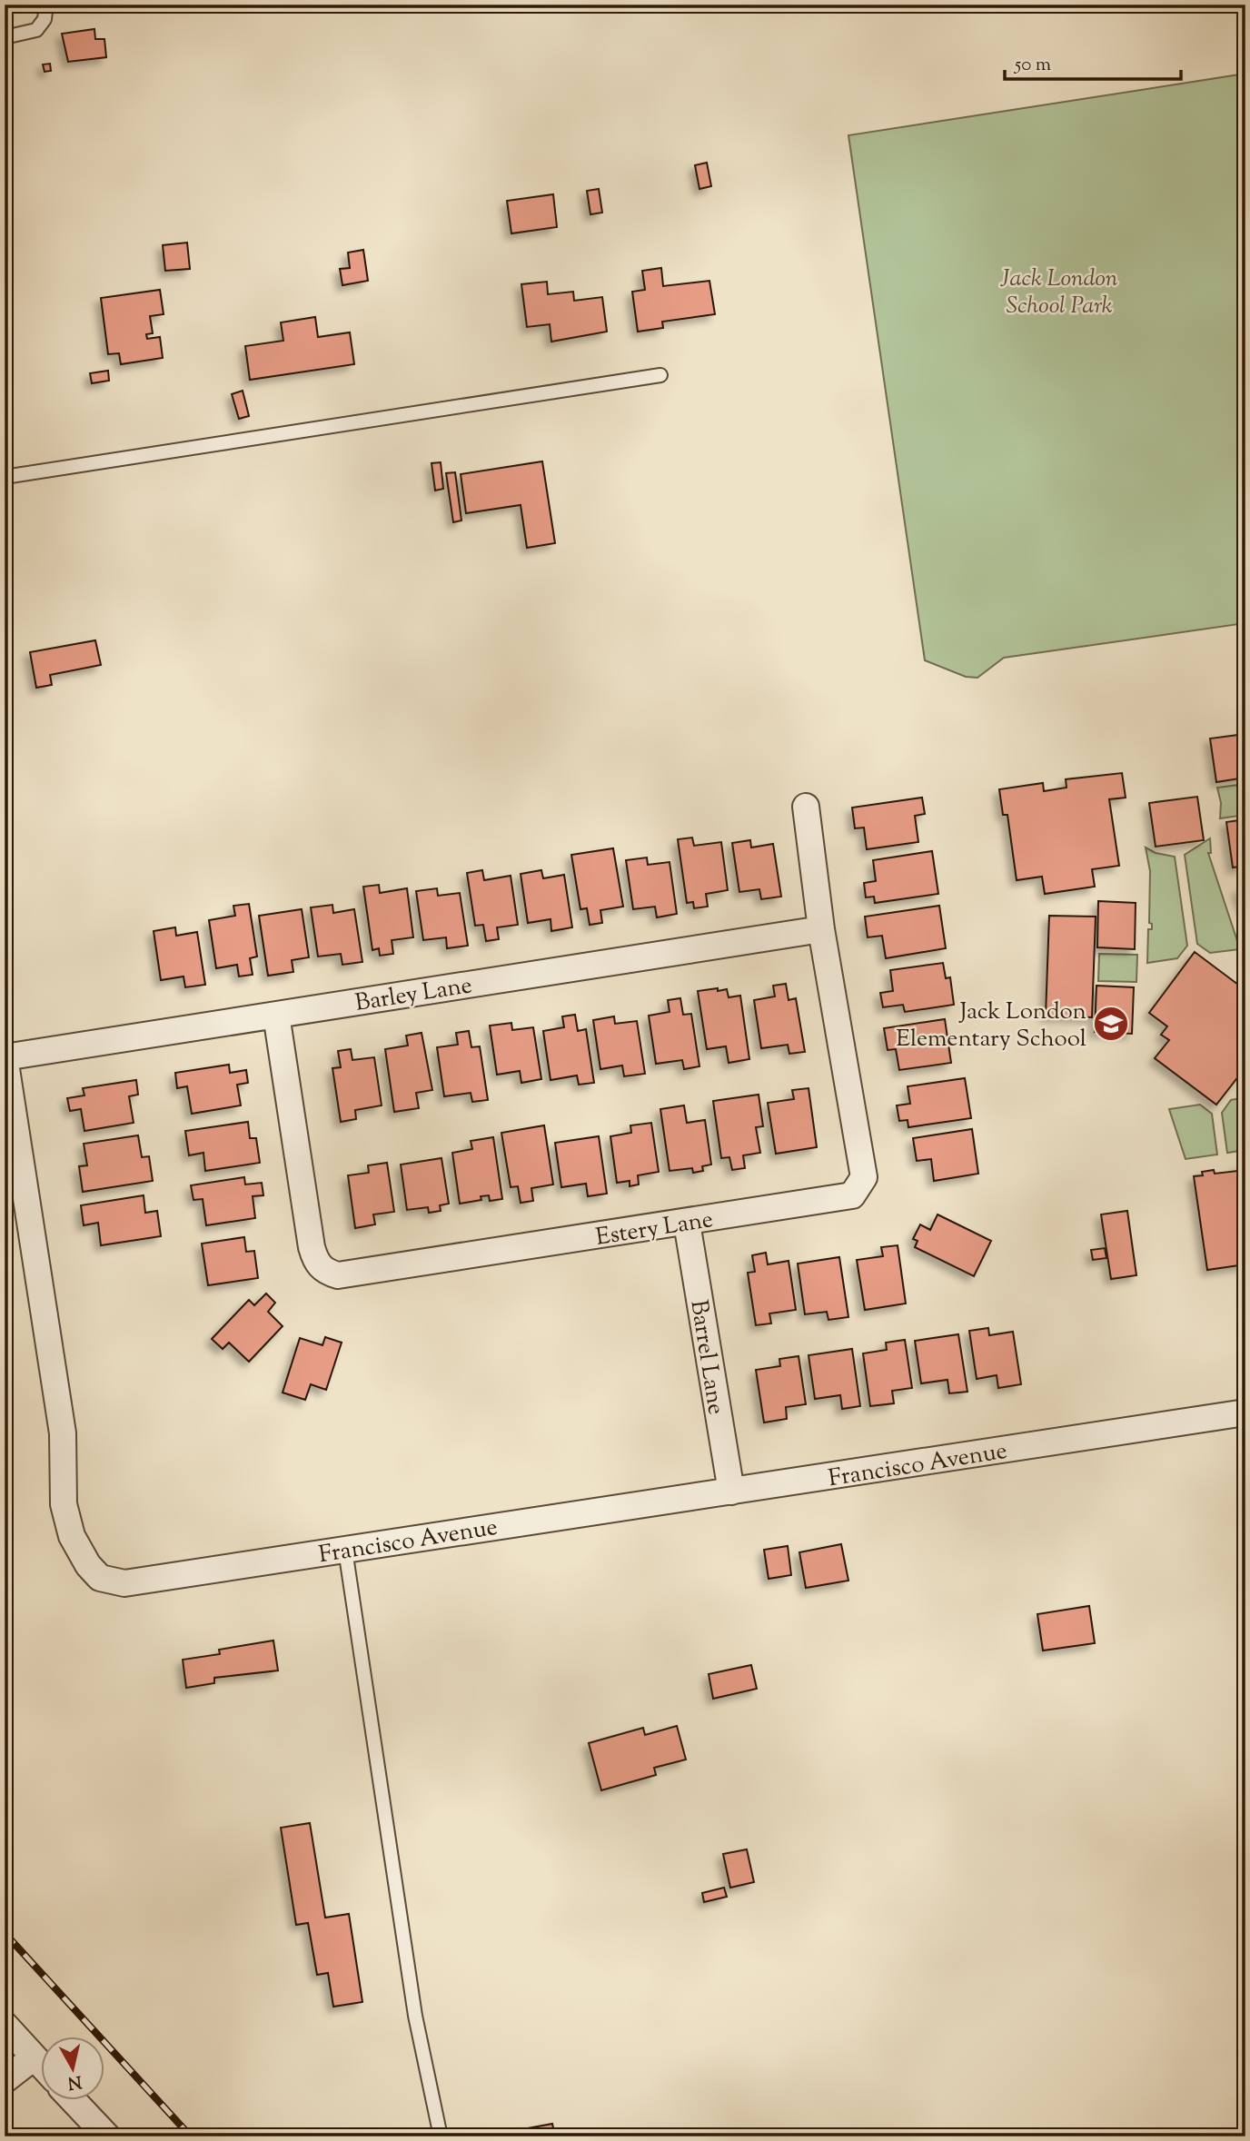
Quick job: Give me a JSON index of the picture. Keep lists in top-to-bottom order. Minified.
{"streets":{"street":["Barley Lane","Estery Lane","Barrel Lane","Francisco Avenue"]},"crossings":[["Barley Lane","Estery Lane"],["Barley Lane","Francisco Avenue"],["Estery Lane","Barrel Lane"],["Barrel Lane","Francisco Avenue"]],"parks":["Jack London School Park"],"places":{"school or university":["Jack London Elementary School"]},"scale_bar":"50 m","north":"bottom"}
